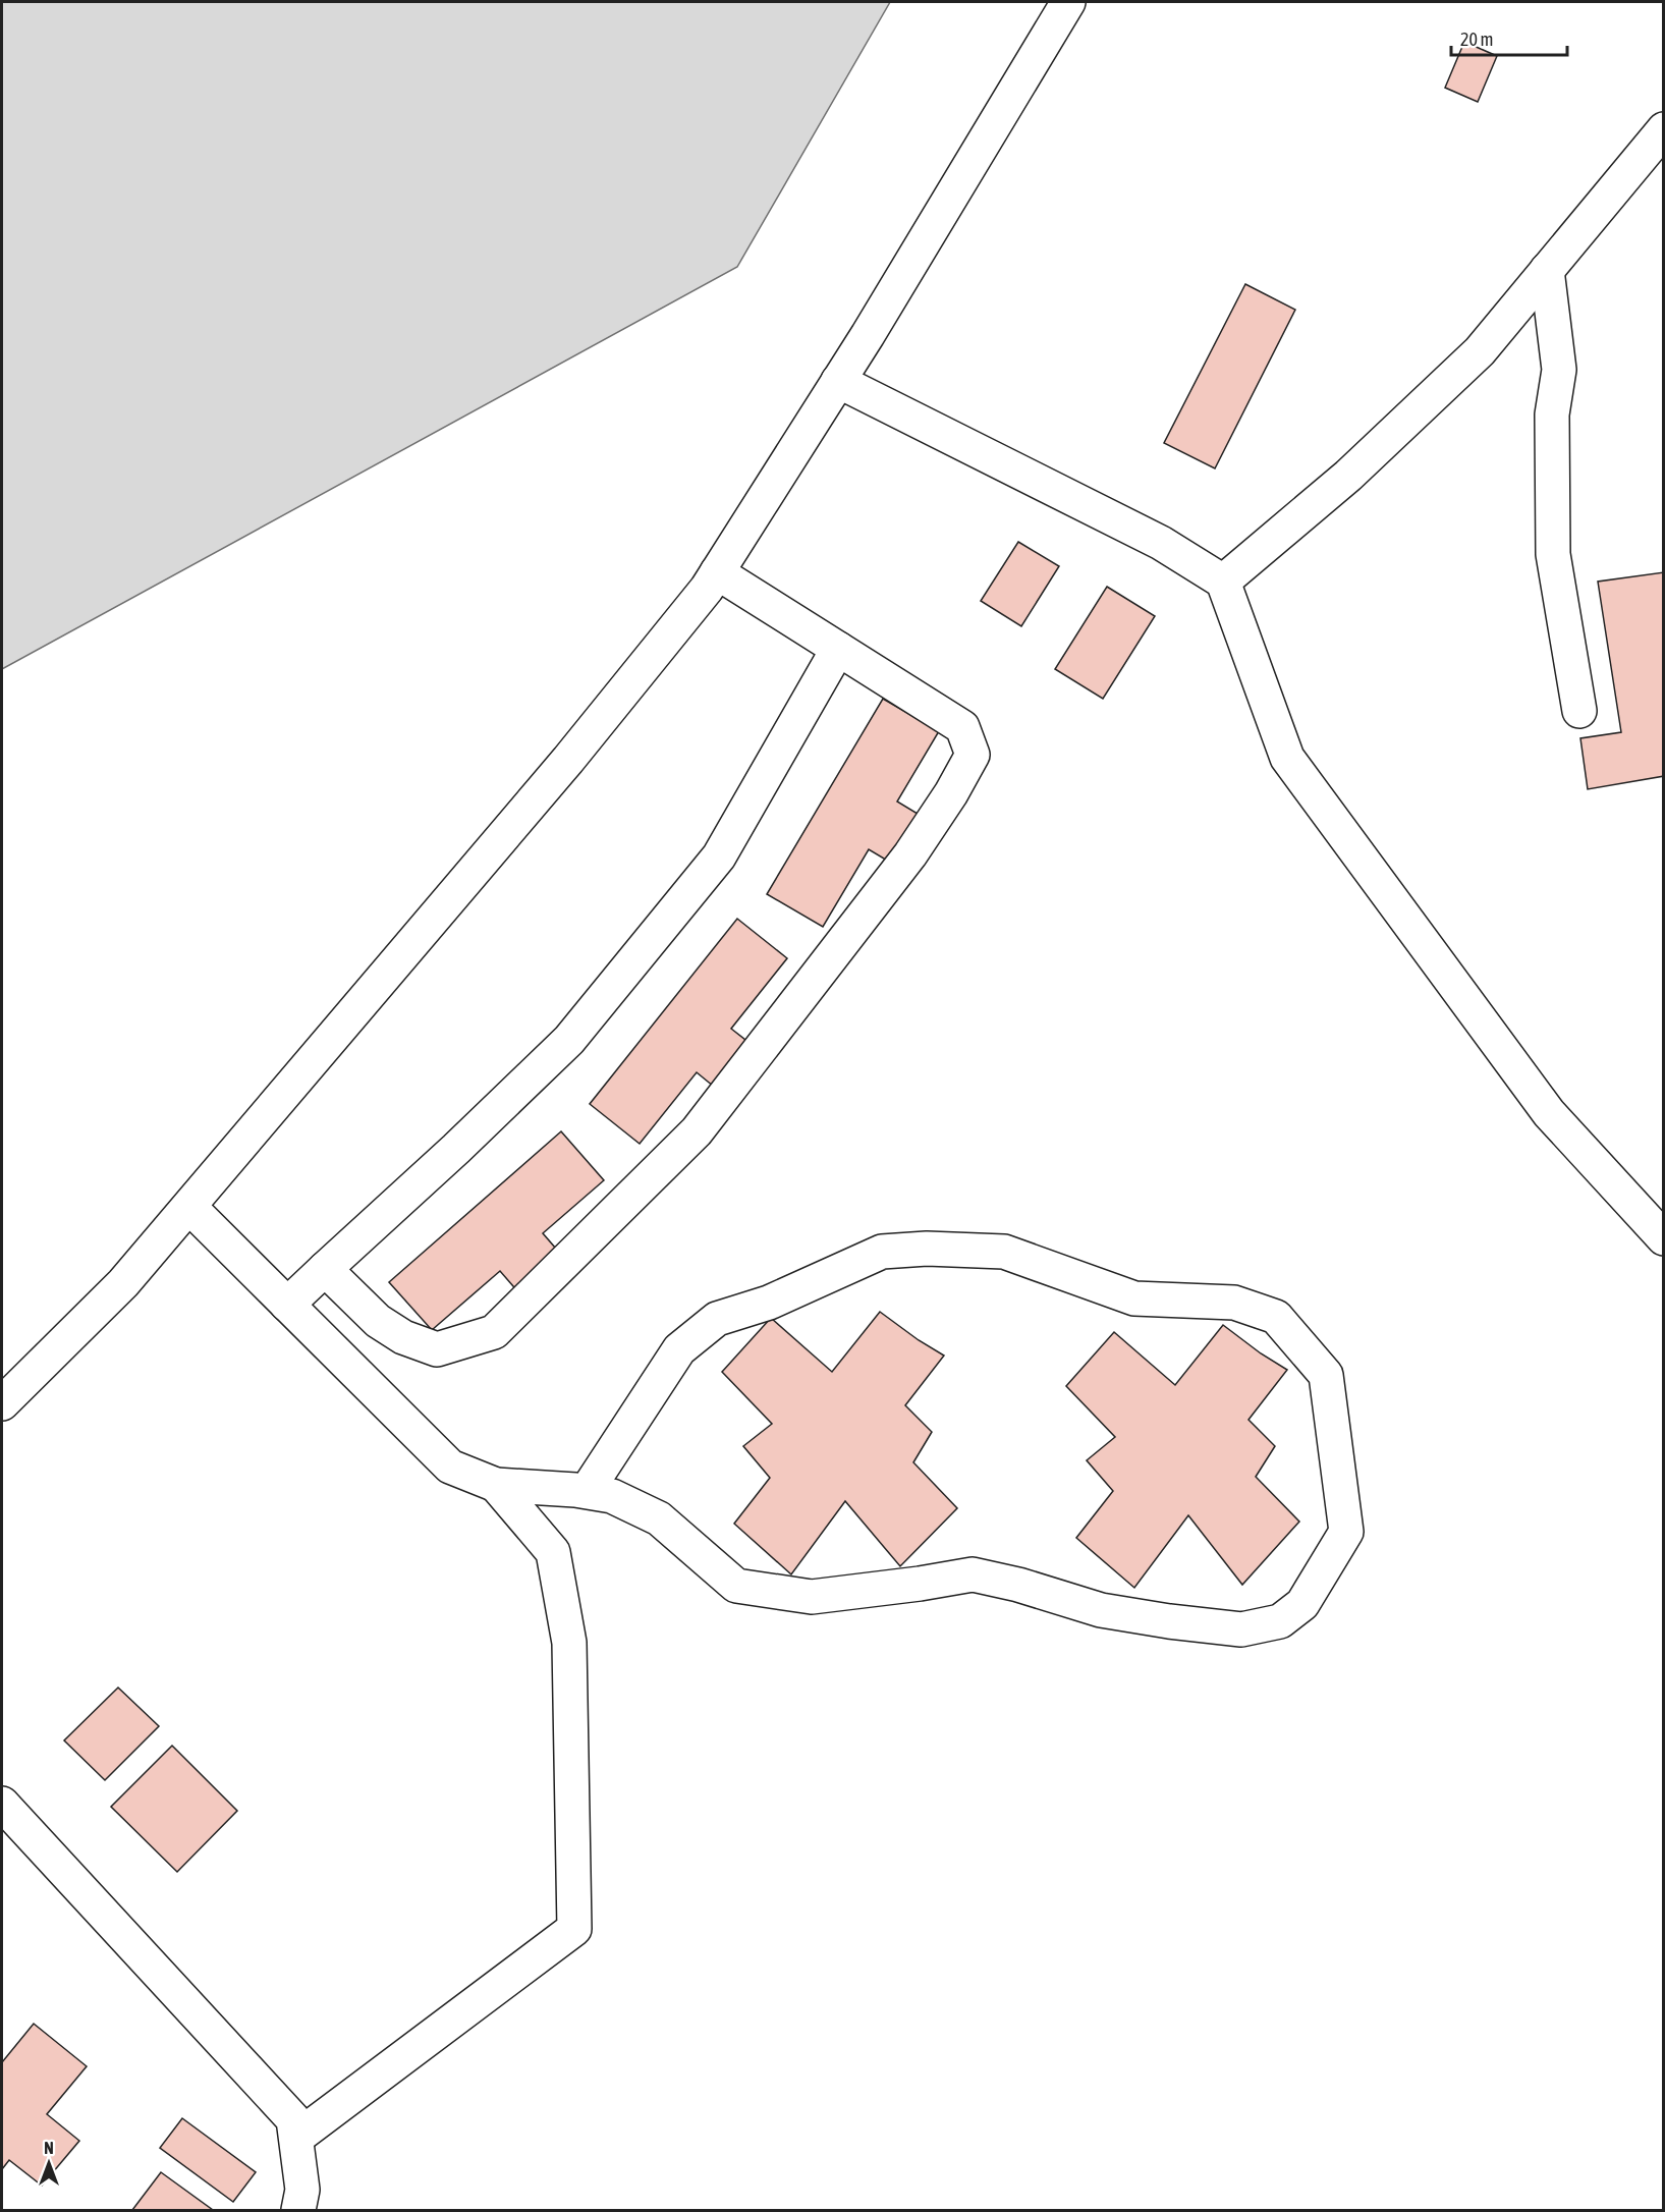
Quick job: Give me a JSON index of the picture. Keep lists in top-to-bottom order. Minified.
{"scale_bar":"20 m","north":"top"}
